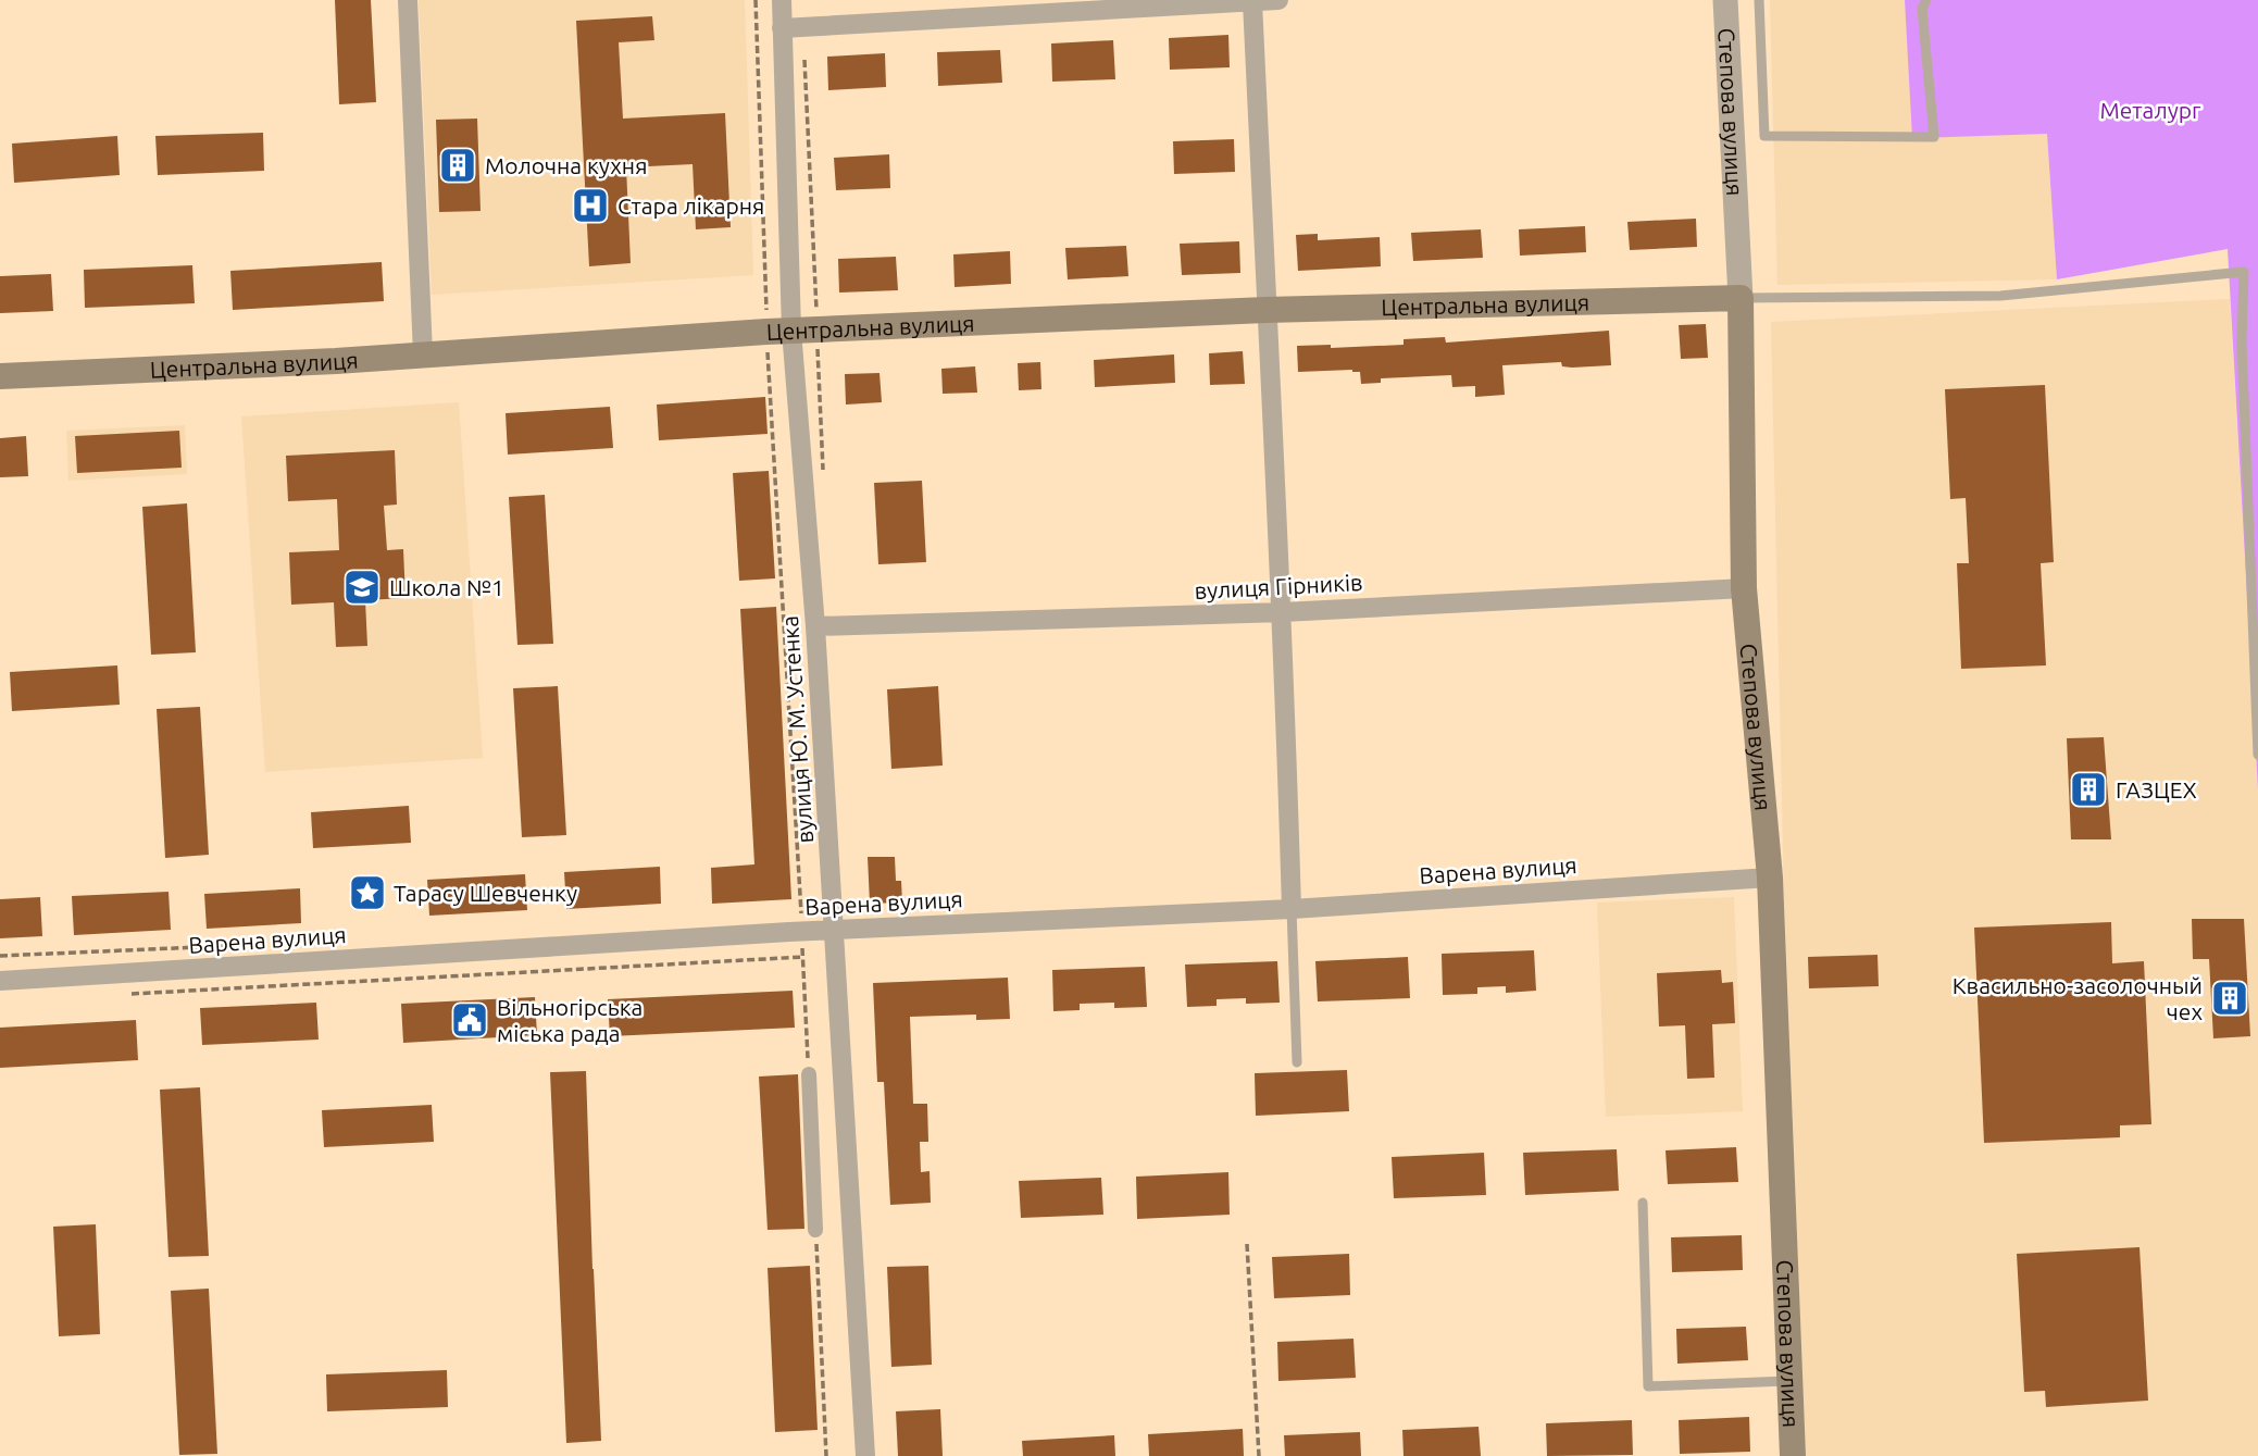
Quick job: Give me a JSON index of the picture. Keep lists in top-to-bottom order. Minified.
{"streets":{"main road":["Степова вулиця","Центральна вулиця"],"street":["вулиця Гірників","вулиця Ю. М. Устенка","Варена вулиця"]},"crossings":[["Степова вулиця","Центральна вулиця"],["Степова вулиця","вулиця Гірників"],["Степова вулиця","Варена вулиця"],["Центральна вулиця","вулиця Ю. М. Устенка"],["вулиця Гірників","вулиця Ю. М. Устенка"],["вулиця Ю. М. Устенка","Варена вулиця"]],"parks":["Металург"],"places":{"building":["Молочна кухня","ГАЗЦЕХ","Квасильно-засолочный чех"],"hospital":["Стара лікарня"],"school or university":["Школа №1"],"place":["Тарасу Шевченку"],"public building":["Вільногірська міська рада"]}}
